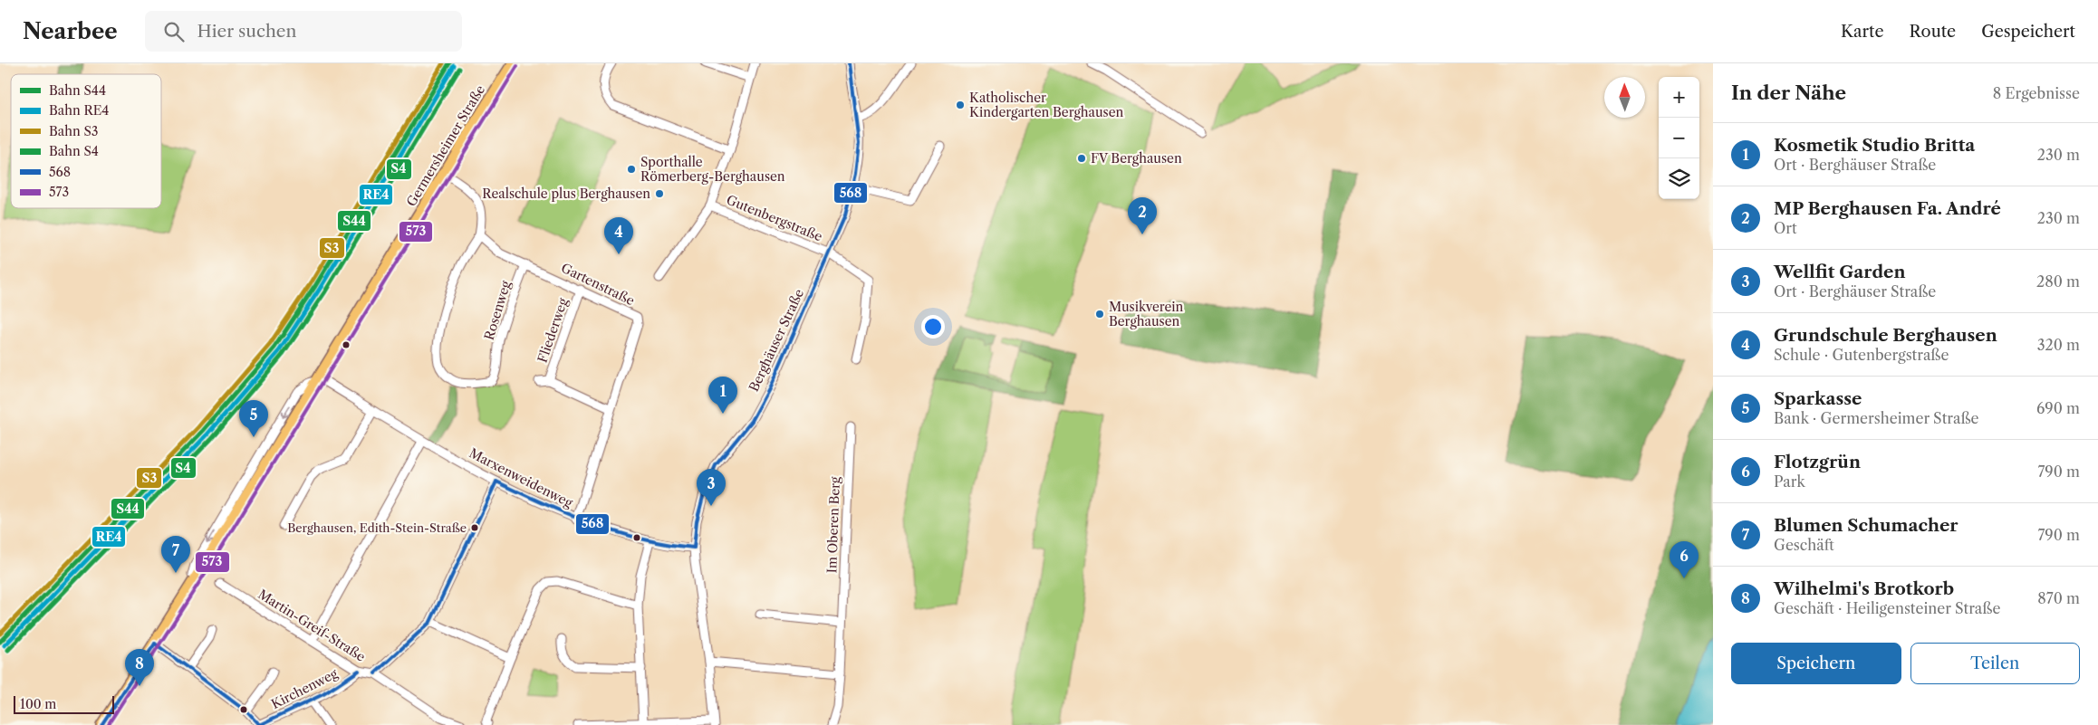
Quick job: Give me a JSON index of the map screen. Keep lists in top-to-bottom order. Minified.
{"streets":{"main road":["Germersheimer Straße"],"street":["Gutenbergstraße","Gartenstraße","Rosenweg","Fliederweg","Berghäuser Straße","Marxenweidenweg","Im Oberen Berg","Martin-Greif-Straße","Kirchenweg"]},"crossings":[["Germersheimer Straße","Marxenweidenweg"],["Gutenbergstraße","Berghäuser Straße"],["Gartenstraße","Rosenweg"],["Gartenstraße","Fliederweg"],["Gartenstraße","Marxenweidenweg"],["Berghäuser Straße","Marxenweidenweg"],["Martin-Greif-Straße","Kirchenweg"]],"places":["Katholischer Kindergarten Berghausen","FV Berghausen","Sporthalle Römerberg-Berghausen","Realschule plus Berghausen","Musikverein Berghausen","Berghausen, Edith-Stein-Straße"],"lines":["rail line S44","rail line S3","transit line 568","rail line RE4","transit line 573","rail line S4"],"legend":["Bahn S44","Bahn RE4","Bahn S3","Bahn S4","568","573"],"scale_bar":"100 m","north":"top","page":{"header":"Nearbee","search":"Hier suchen","nav":["Karte","Route","Gespeichert"],"heading":["In der Nähe","8 Ergebnisse"],"map_buttons":["+","−"],"list":[{"mark":"1","name":"Kosmetik Studio Britta","note":"Ort · Berghäuser Straße","value":"230 m"},{"mark":"2","name":"MP Berghausen Fa. André","note":"Ort","value":"230 m"},{"mark":"3","name":"Wellfit Garden","note":"Ort · Berghäuser Straße","value":"280 m"},{"mark":"4","name":"Grundschule Berghausen","note":"Schule · Gutenbergstraße","value":"320 m"},{"mark":"5","name":"Sparkasse","note":"Bank · Germersheimer Straße","value":"690 m"},{"mark":"6","name":"Flotzgrün","note":"Park","value":"790 m"},{"mark":"7","name":"Blumen Schumacher","note":"Geschäft","value":"790 m"},{"mark":"8","name":"Wilhelmi's Brotkorb","note":"Geschäft · Heiligensteiner Straße","value":"870 m"}],"pins":["2","4","1","5","3","7","6","8"],"buttons":["Speichern","Teilen"],"scale":"100 m"}}
